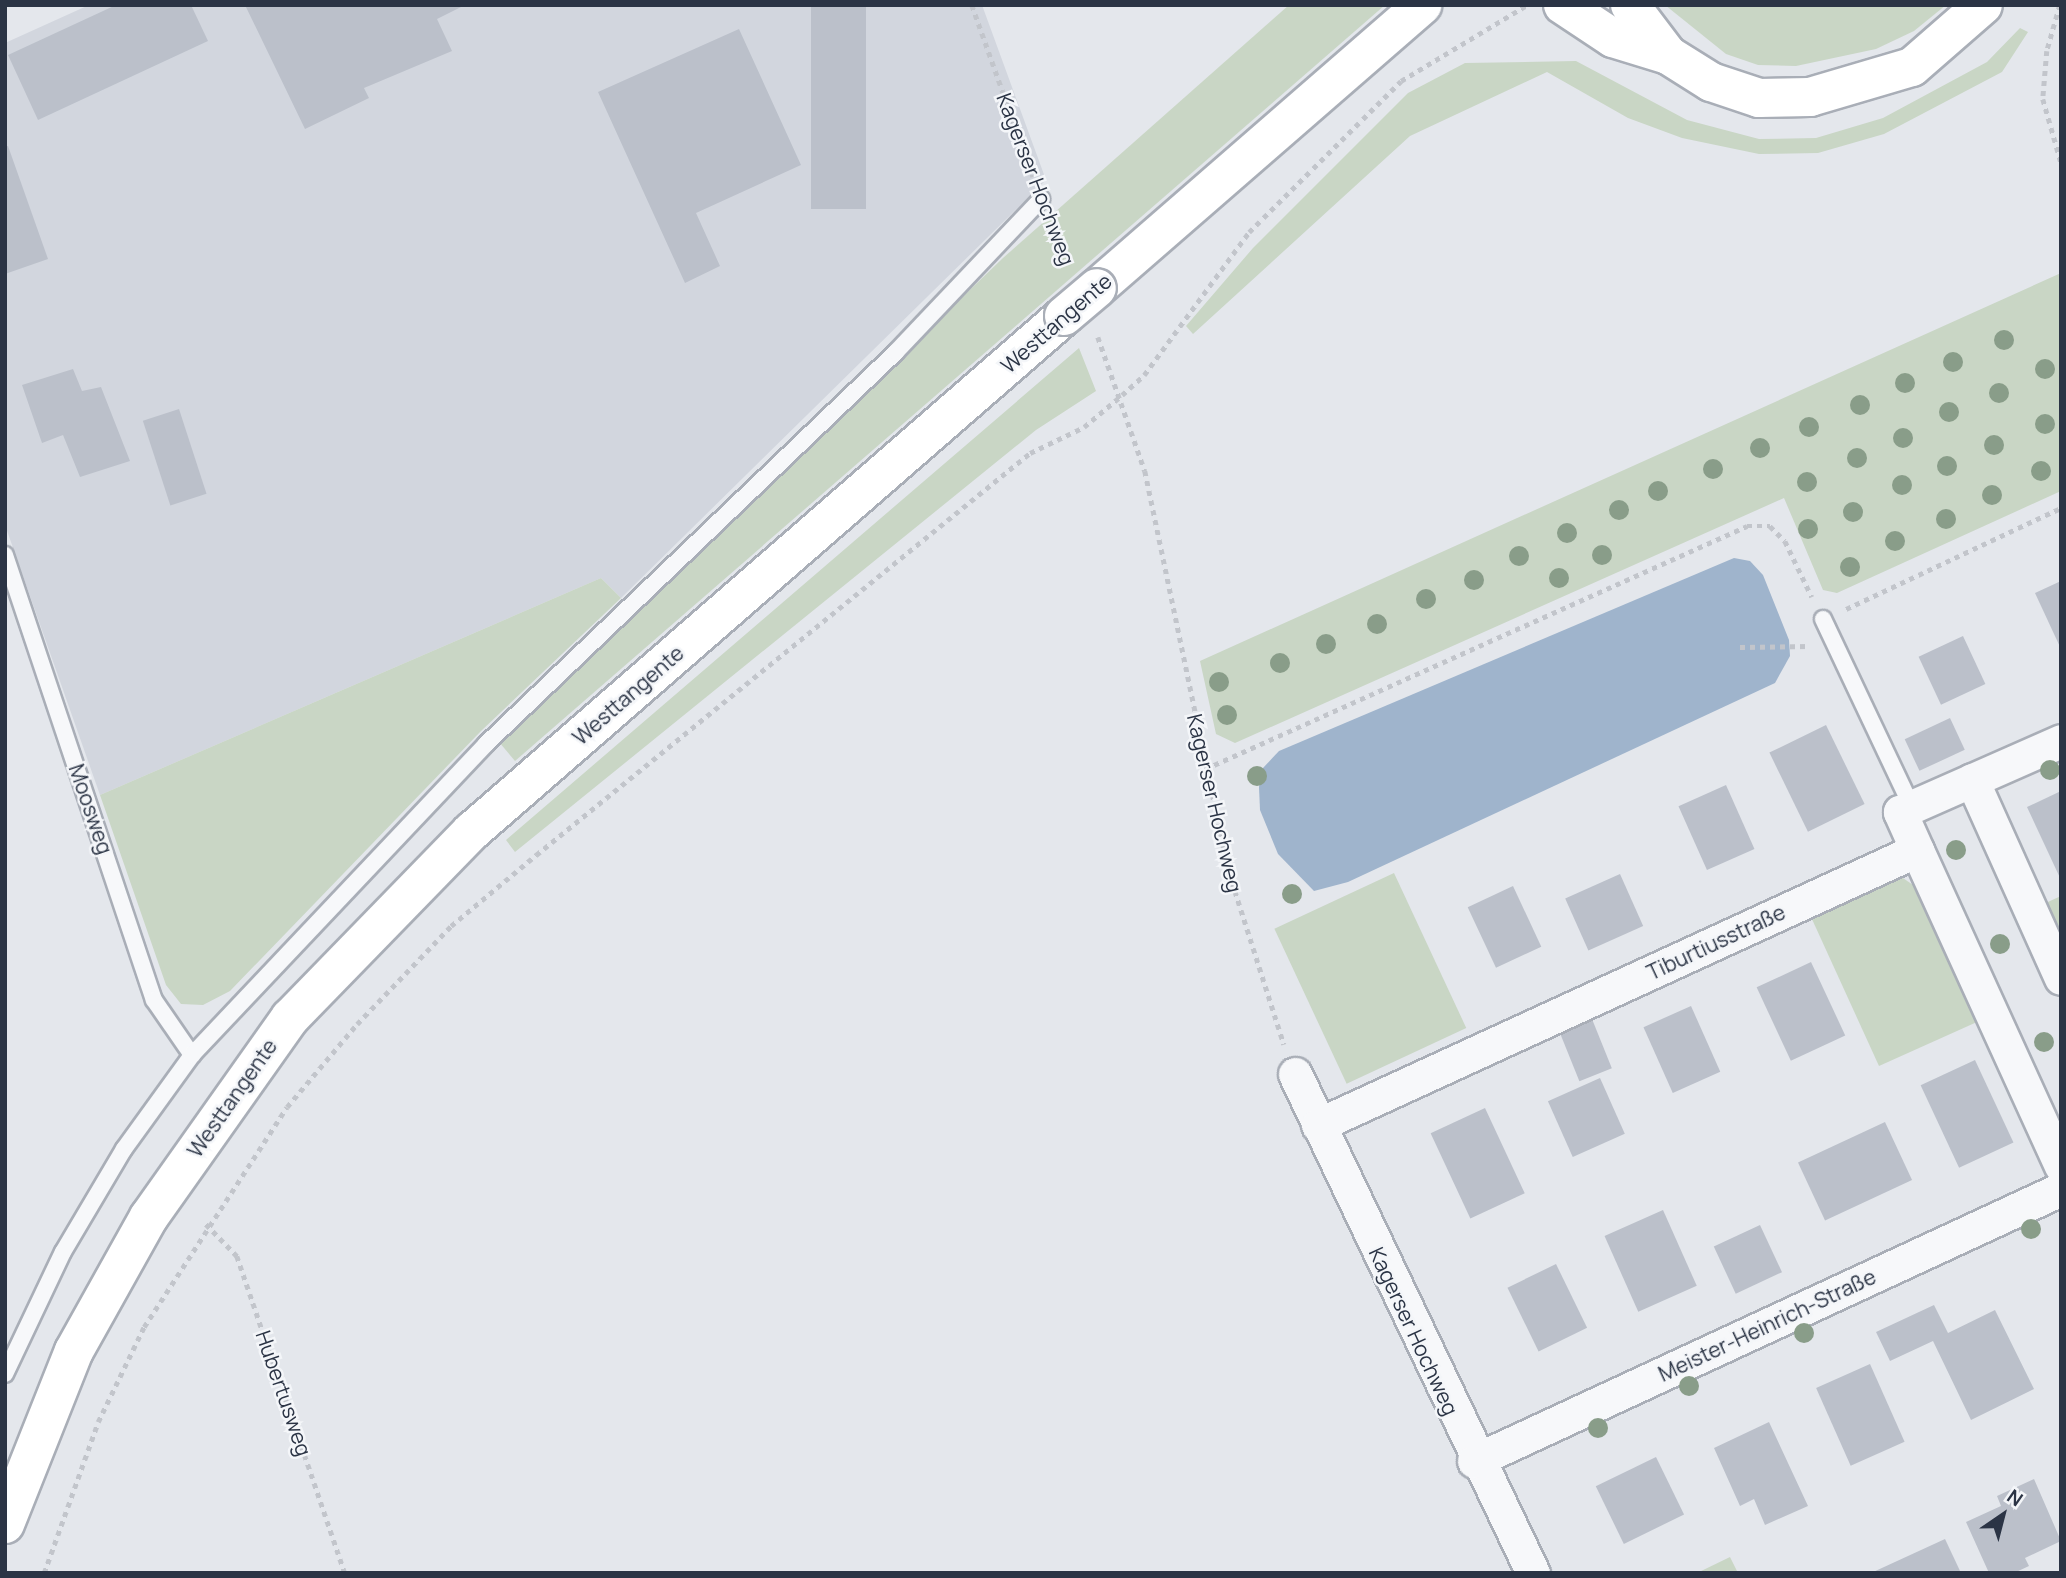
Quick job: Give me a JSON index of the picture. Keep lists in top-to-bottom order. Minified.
{"streets":{"main road":["Westtangente"],"street":["Kagerser Hochweg","Tiburtiusstraße","Meister-Heinrich-Straße"],"lane":["Moosweg"],"path":["Hubertusweg"]},"crossings":[["Kagerser Hochweg","Westtangente"],["Kagerser Hochweg","Tiburtiusstraße"],["Kagerser Hochweg","Meister-Heinrich-Straße"]],"north":"top right"}
